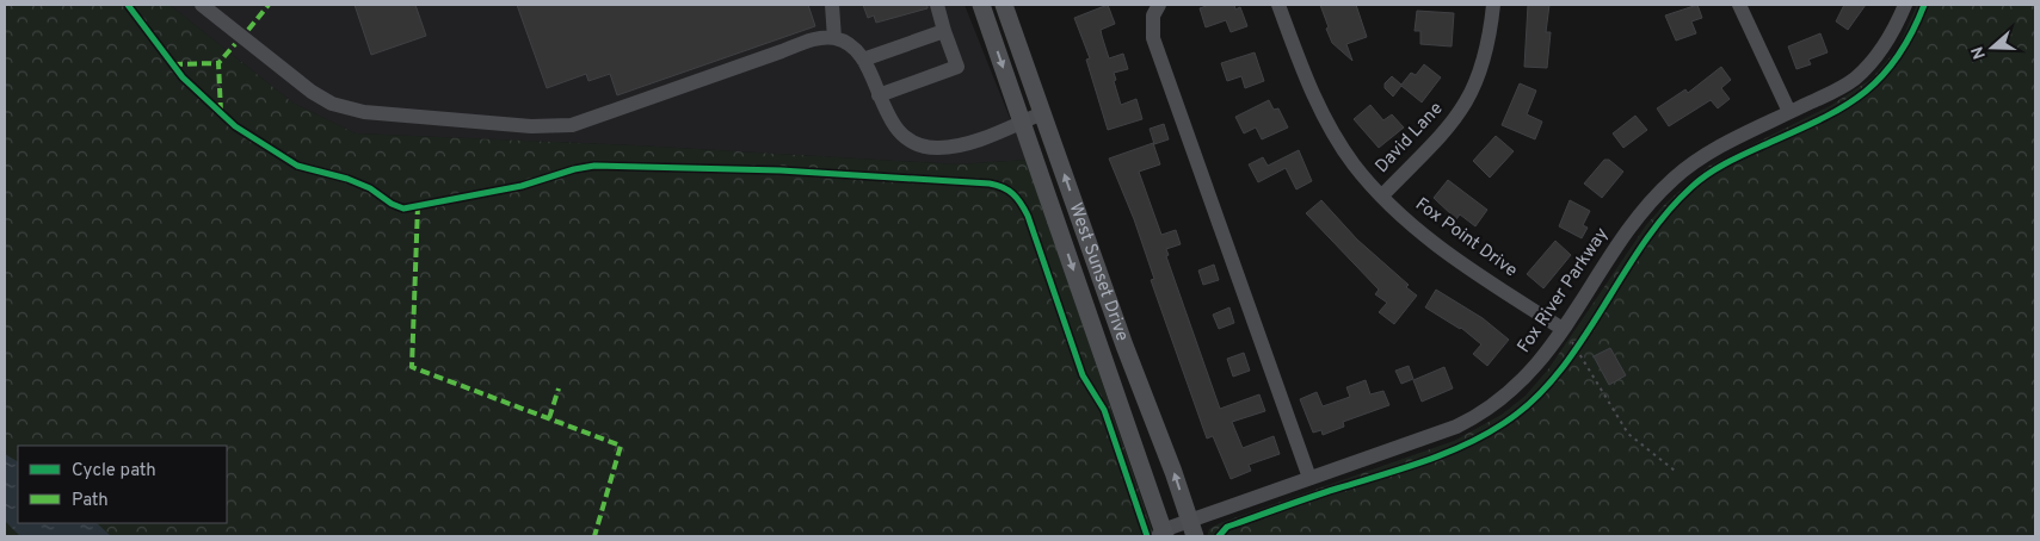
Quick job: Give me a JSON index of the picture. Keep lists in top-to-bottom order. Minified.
{"streets":{"main road":["West Sunset Drive"],"street":["David Lane","Fox Point Drive","Fox River Parkway"]},"crossings":[["David Lane","Fox Point Drive"],["Fox Point Drive","Fox River Parkway"],["West Sunset Drive","Fox River Parkway"]],"legend":["Cycle path","Path"],"north":"left"}
